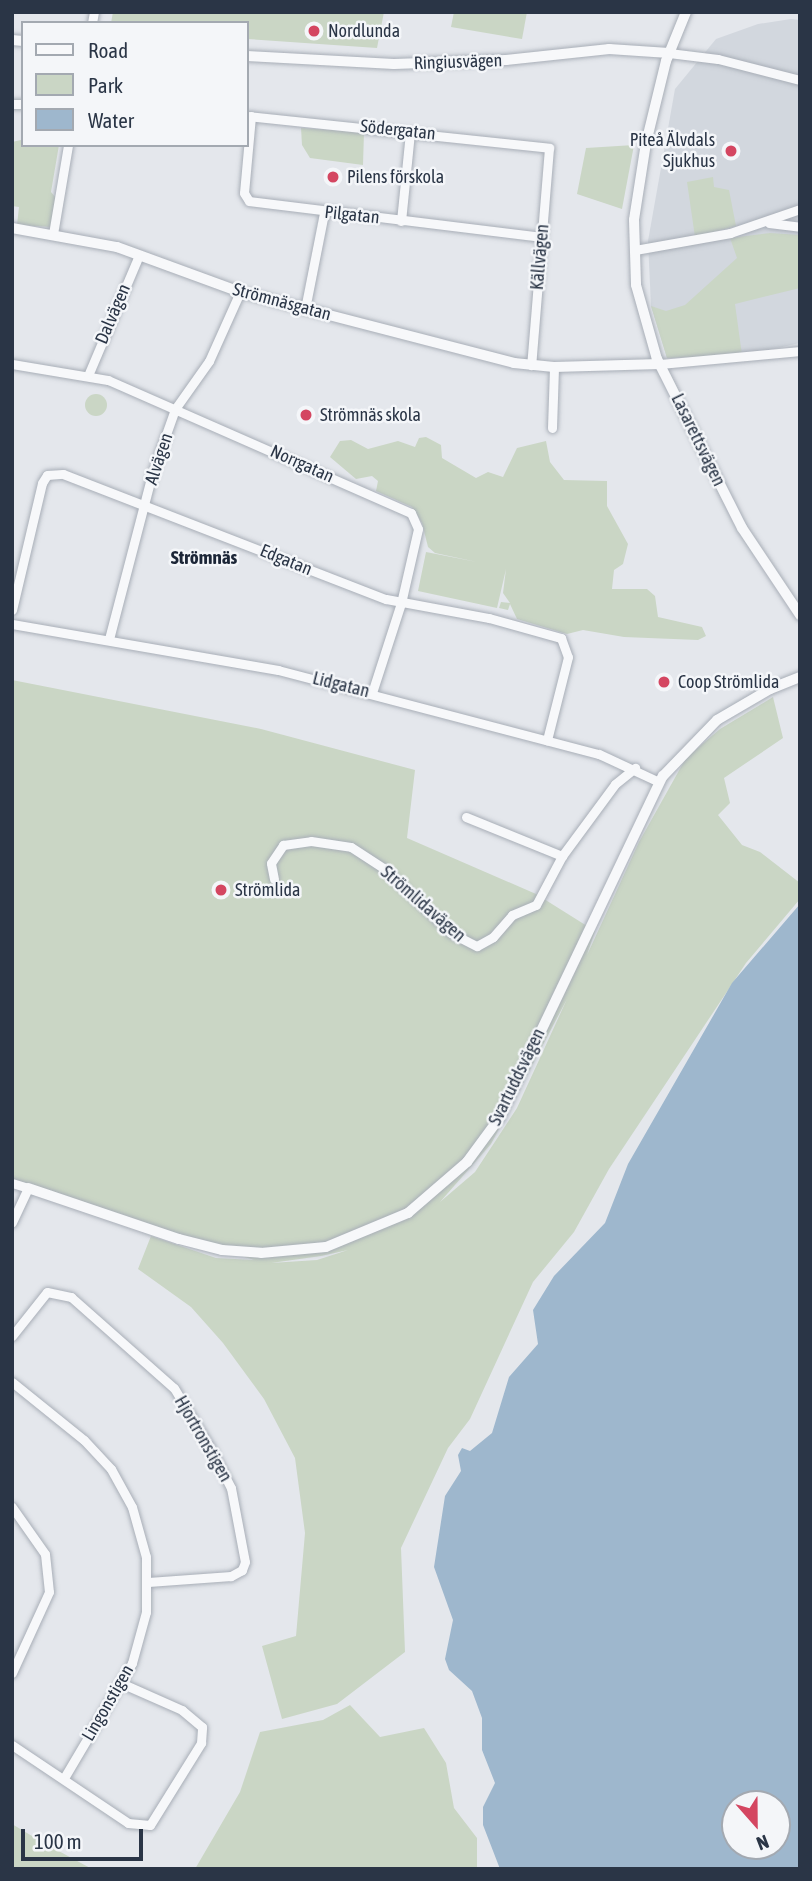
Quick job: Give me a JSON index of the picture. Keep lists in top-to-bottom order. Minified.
{"streets":{"street":["Ringiusvägen","Södergatan","Pilgatan","Källvägen","Strömnäsgatan","Dalvägen","Lasarettsvägen","Alvägen","Norrgatan","Edgatan","Lidgatan","Strömlidavägen","Svartuddsvägen","Hjortronstigen","Lingonstigen"]},"crossings":[["Ringiusvägen","Lasarettsvägen"],["Södergatan","Källvägen"],["Pilgatan","Källvägen"],["Källvägen","Strömnäsgatan"],["Strömnäsgatan","Dalvägen"],["Strömnäsgatan","Lasarettsvägen"],["Strömnäsgatan","Alvägen"],["Dalvägen","Norrgatan"],["Alvägen","Norrgatan"],["Alvägen","Edgatan"],["Alvägen","Lidgatan"],["Norrgatan","Edgatan"],["Norrgatan","Lidgatan"],["Edgatan","Lidgatan"],["Lidgatan","Strömlidavägen"],["Lidgatan","Svartuddsvägen"],["Hjortronstigen","Lingonstigen"]],"districts":["Strömnäs"],"places":["Nordlunda","Piteå Älvdals Sjukhus","Pilens förskola","Strömnäs skola","Coop Strömlida","Strömlida"],"legend":["Road","Park","Water"],"scale_bar":"100 m","north":"bottom"}
